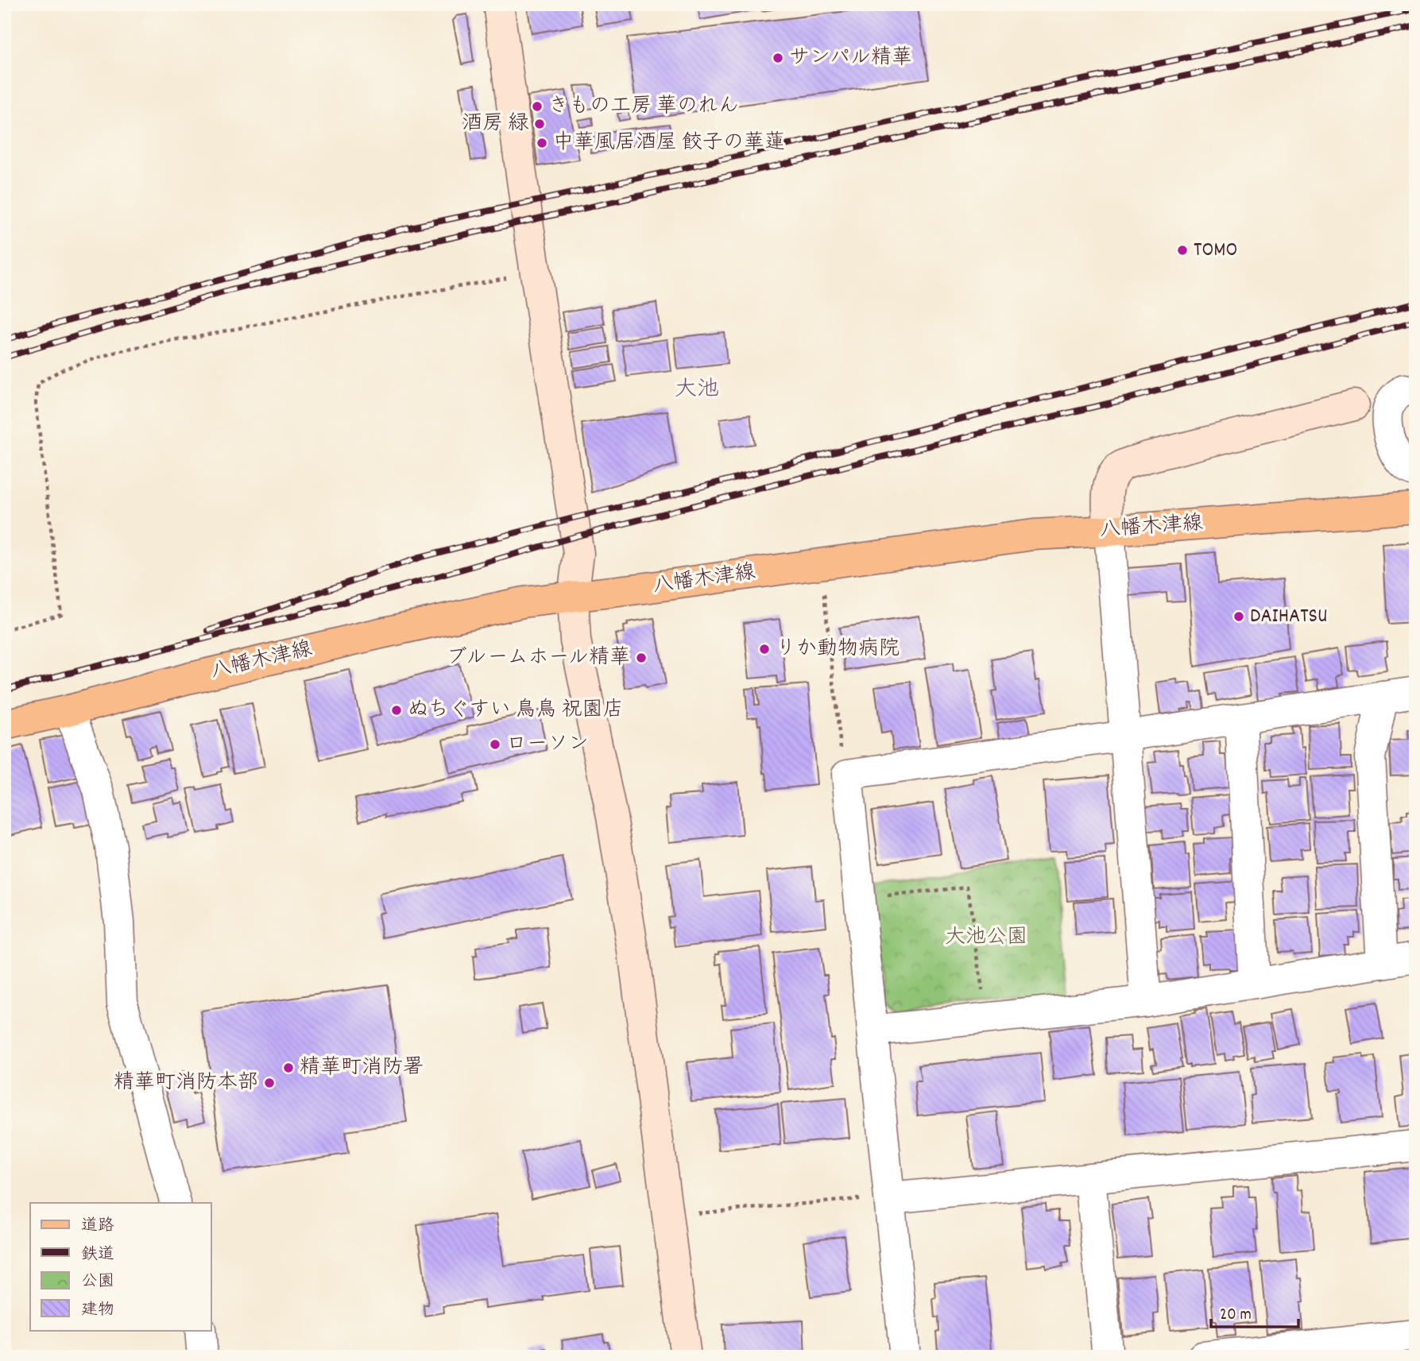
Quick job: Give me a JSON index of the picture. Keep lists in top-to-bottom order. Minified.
{"streets":{"main road":["八幡木津線"]},"districts":["大池"],"parks":["大池公園"],"places":["サンパル精華","きもの工房 華のれん","酒房 緑","中華風居酒屋 餃子の華蓮","TOMO","DAIHATSU","りか動物病院","ブルームホール精華","ぬちぐすい 鳥鳥 祝園店","ローソン","精華町消防署","精華町消防本部"],"legend":["道路","鉄道","公園","建物"],"scale_bar":"20 m"}
